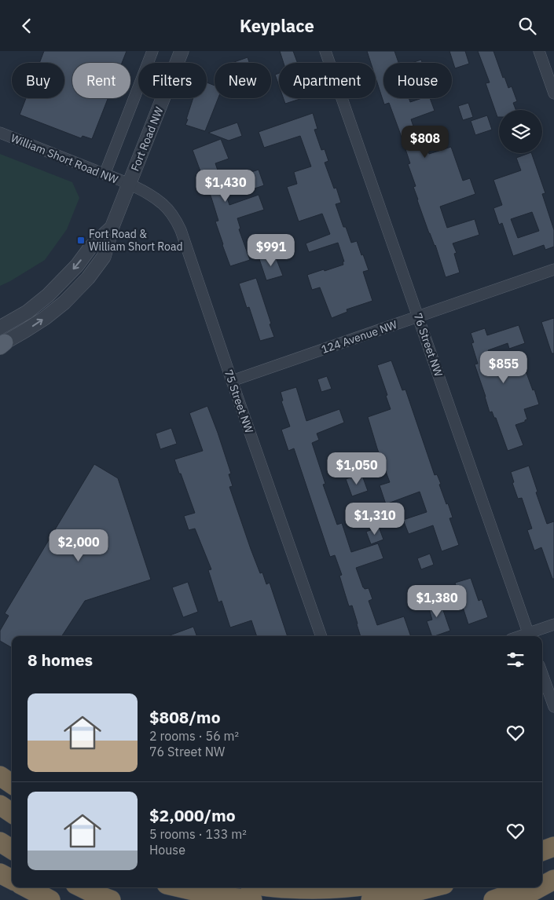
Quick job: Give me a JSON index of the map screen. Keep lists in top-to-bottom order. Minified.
{"streets":{"street":["Fort Road NW","William Short Road NW","124 Avenue NW","76 Street NW","75 Street NW"]},"crossings":[["Fort Road NW","William Short Road NW"],["Fort Road NW","75 Street NW"],["William Short Road NW","75 Street NW"],["124 Avenue NW","76 Street NW"],["124 Avenue NW","75 Street NW"]],"places":{"transit":["Fort Road & William Short Road"]},"page":{"header":"Keyplace","chip":["Buy","Rent","Filters","New","Apartment","House"],"price":["$808","$1,430","$991","$855","$1,050","$1,310","$2,000","$1,380"],"heading":"8 homes","list":[{"name":"$808/mo","note":"2 rooms · 56 m² · 76 Street NW"},{"name":"$2,000/mo","note":"5 rooms · 133 m² · House"}]}}
